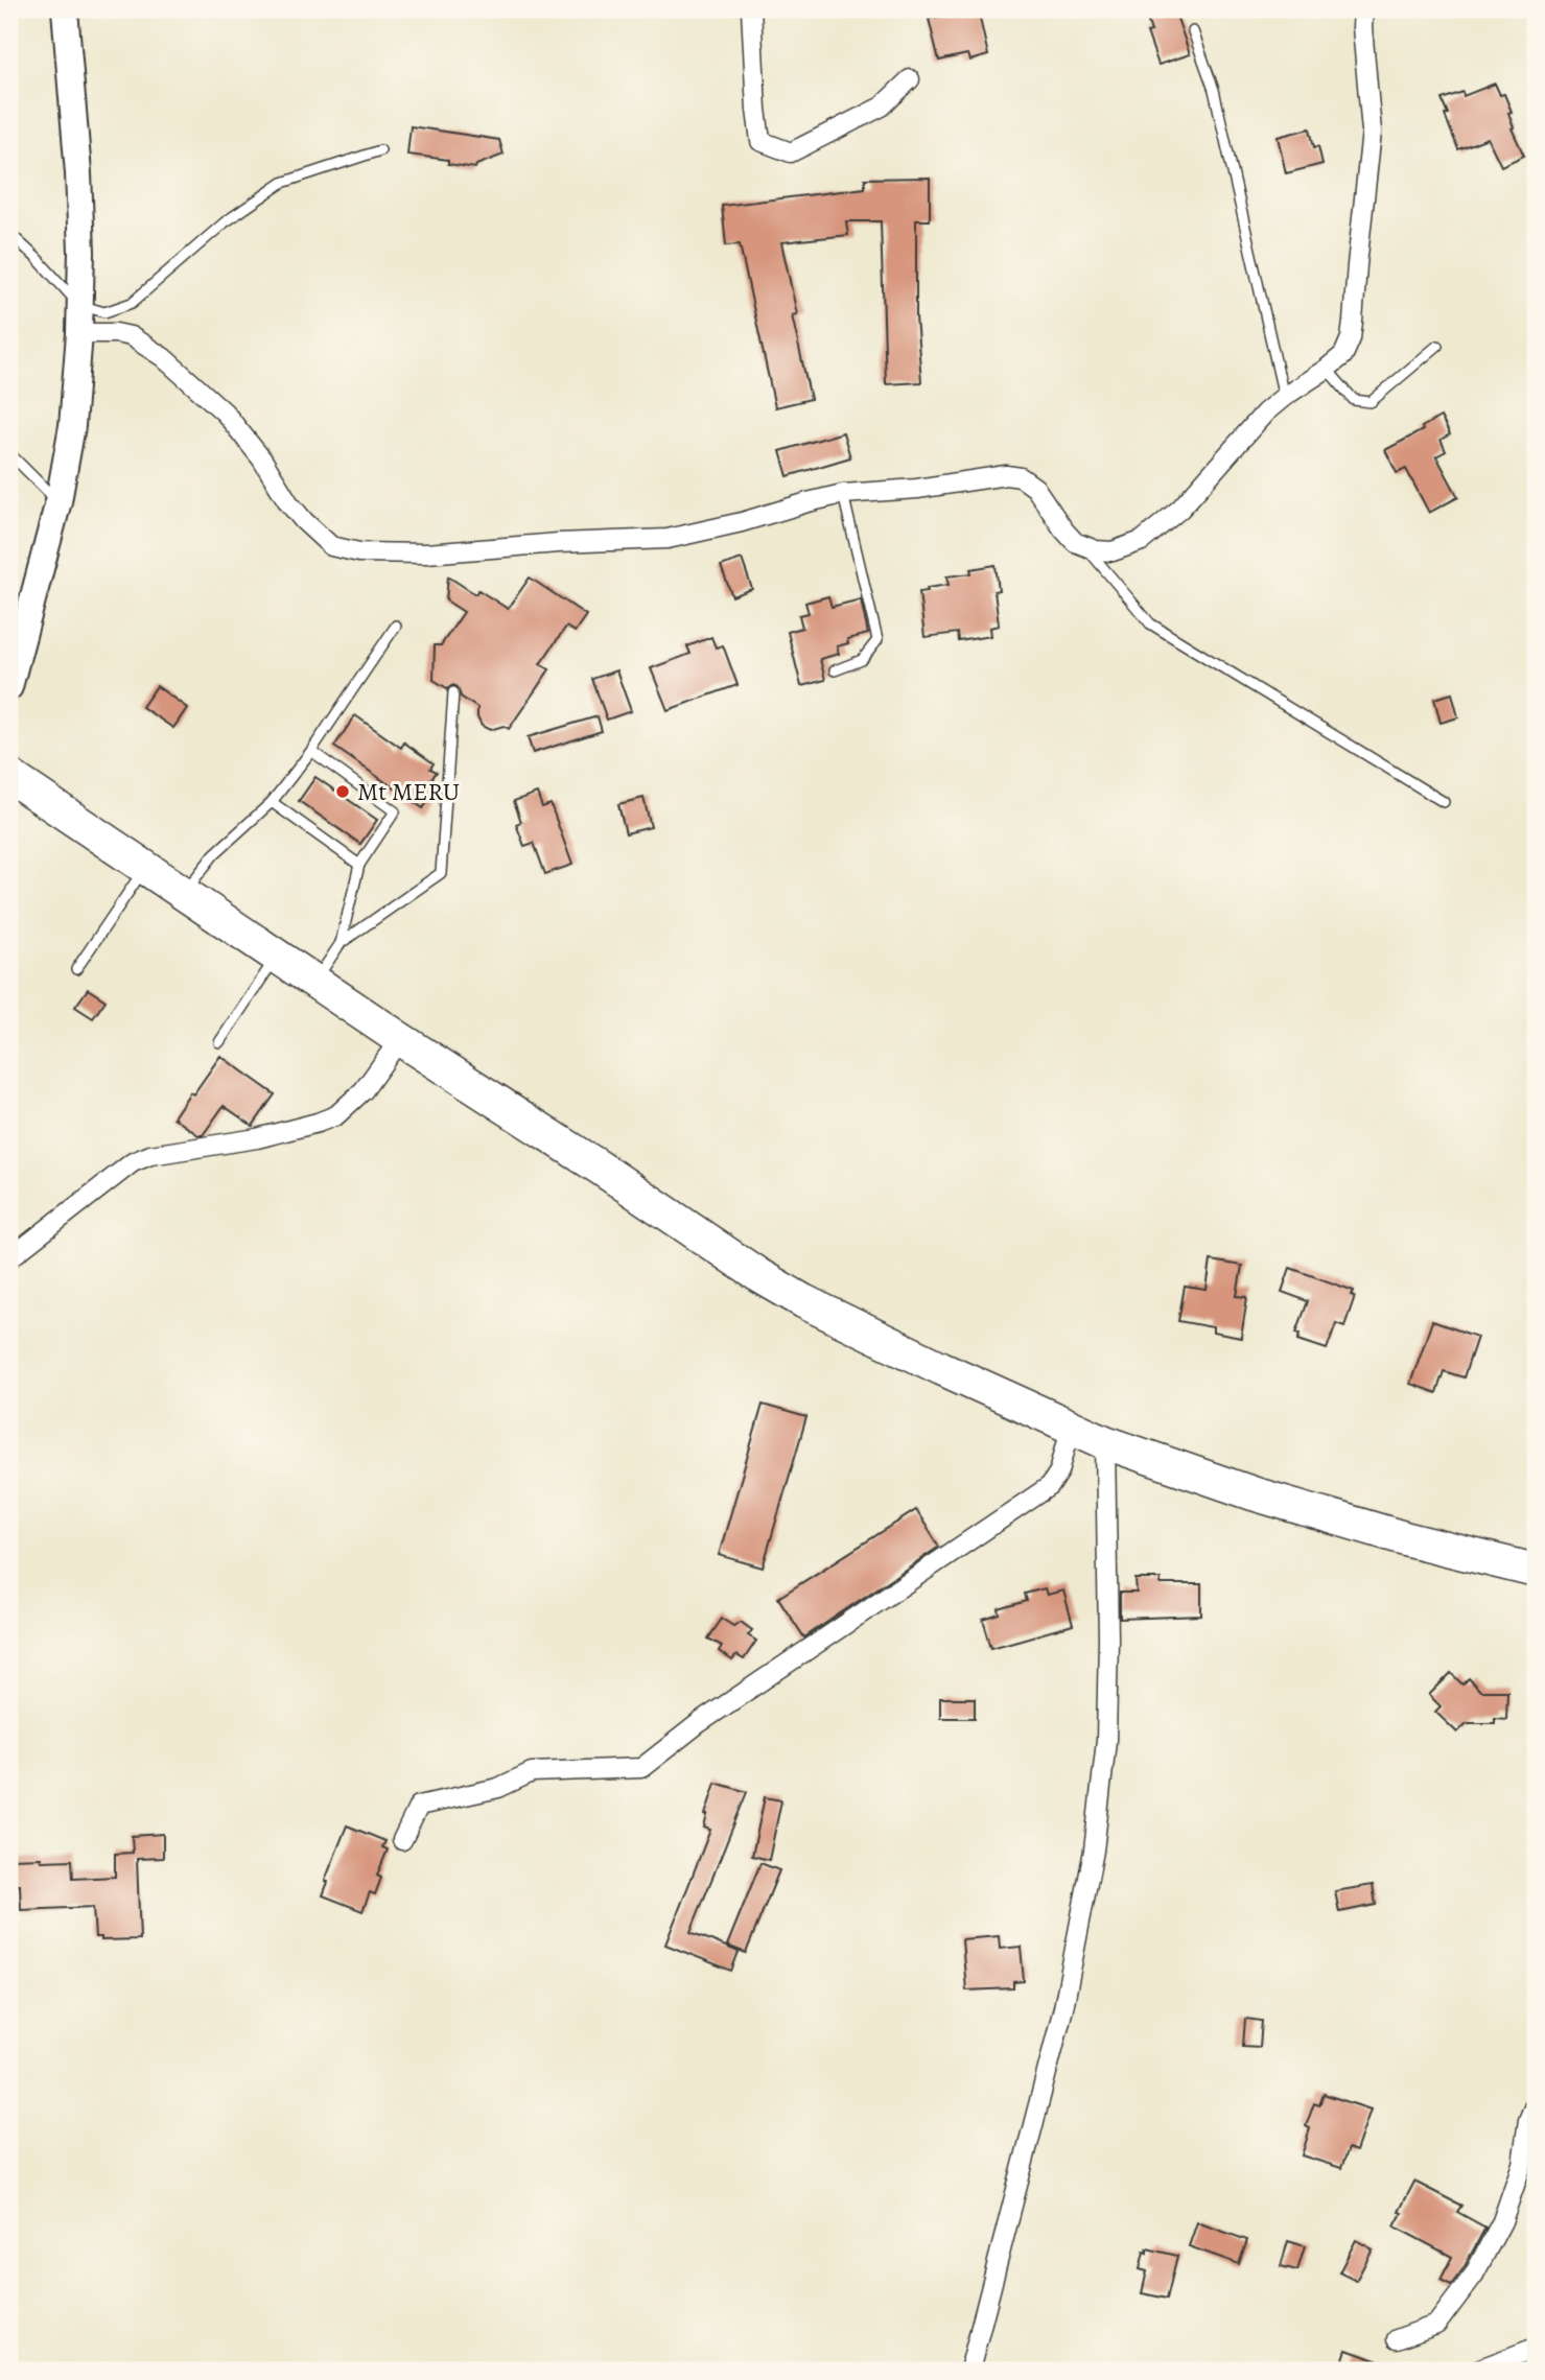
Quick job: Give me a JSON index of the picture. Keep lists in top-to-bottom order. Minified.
{"places":["Mt MERU"]}
